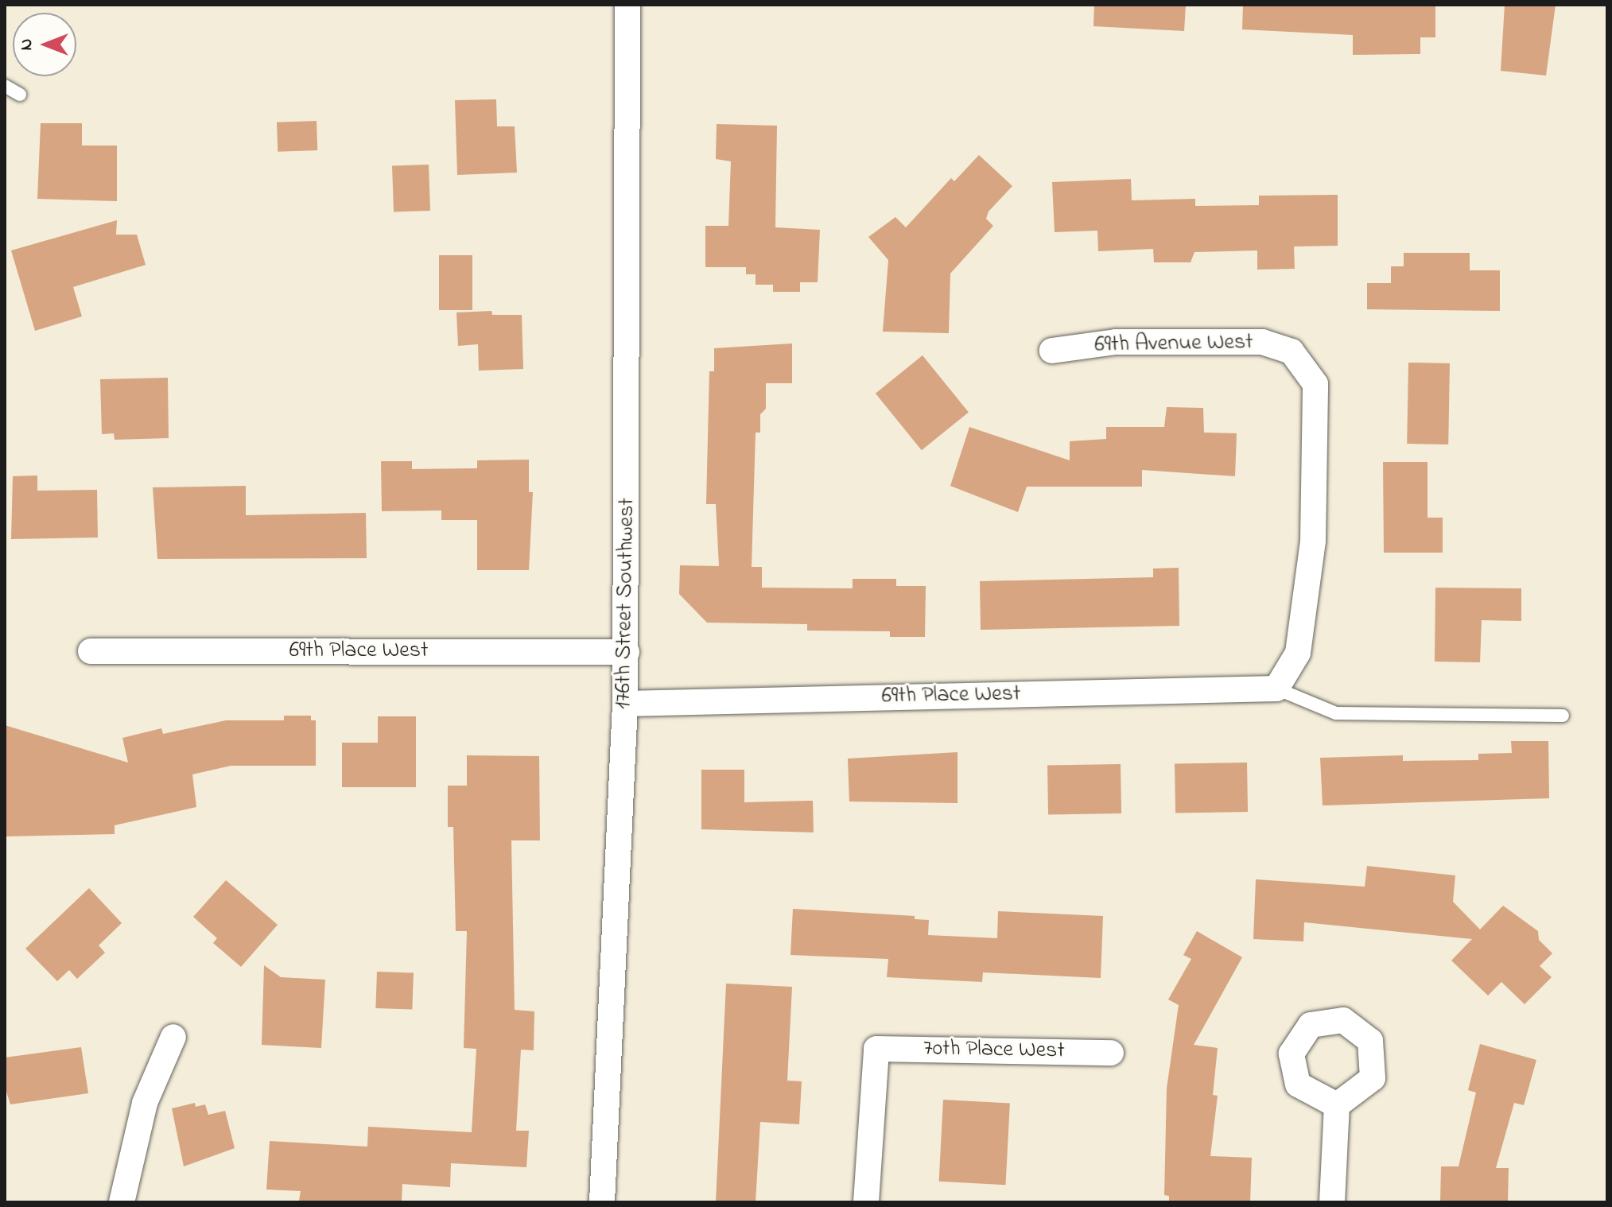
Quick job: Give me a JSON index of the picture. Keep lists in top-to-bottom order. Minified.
{"streets":{"street":["69th Avenue West","176th Street Southwest","69th Place West","70th Place West"]},"crossings":[["69th Avenue West","69th Place West"],["176th Street Southwest","69th Place West"]],"north":"left"}
